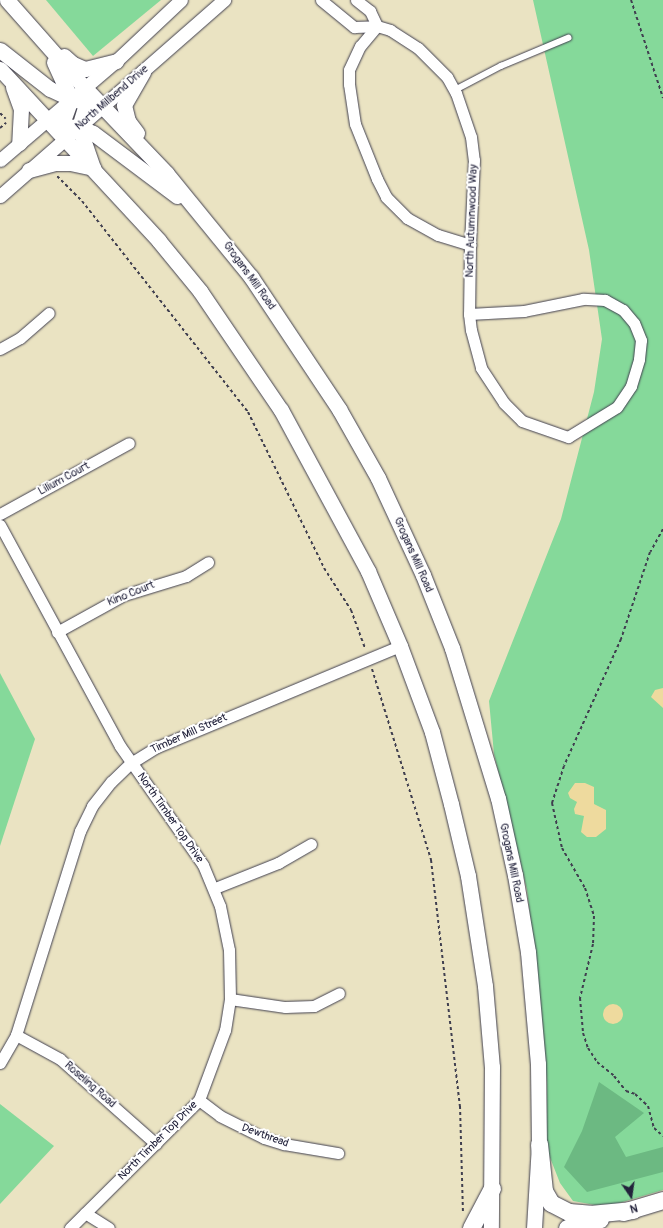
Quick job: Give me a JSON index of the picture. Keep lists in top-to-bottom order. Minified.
{"streets":{"main road":["Grogans Mill Road"],"street":["North Millbend Drive","North Autumnwood Way","Lilium Court","Kino Court","Timber Mill Street","North Timber Top Drive","Roseling Road","Dewthread"]},"crossings":[["North Millbend Drive","Grogans Mill Road"],["Kino Court","North Timber Top Drive"],["Timber Mill Street","North Timber Top Drive"],["Timber Mill Street","Roseling Road"],["North Timber Top Drive","Roseling Road"],["North Timber Top Drive","Dewthread"]],"north":"bottom"}
